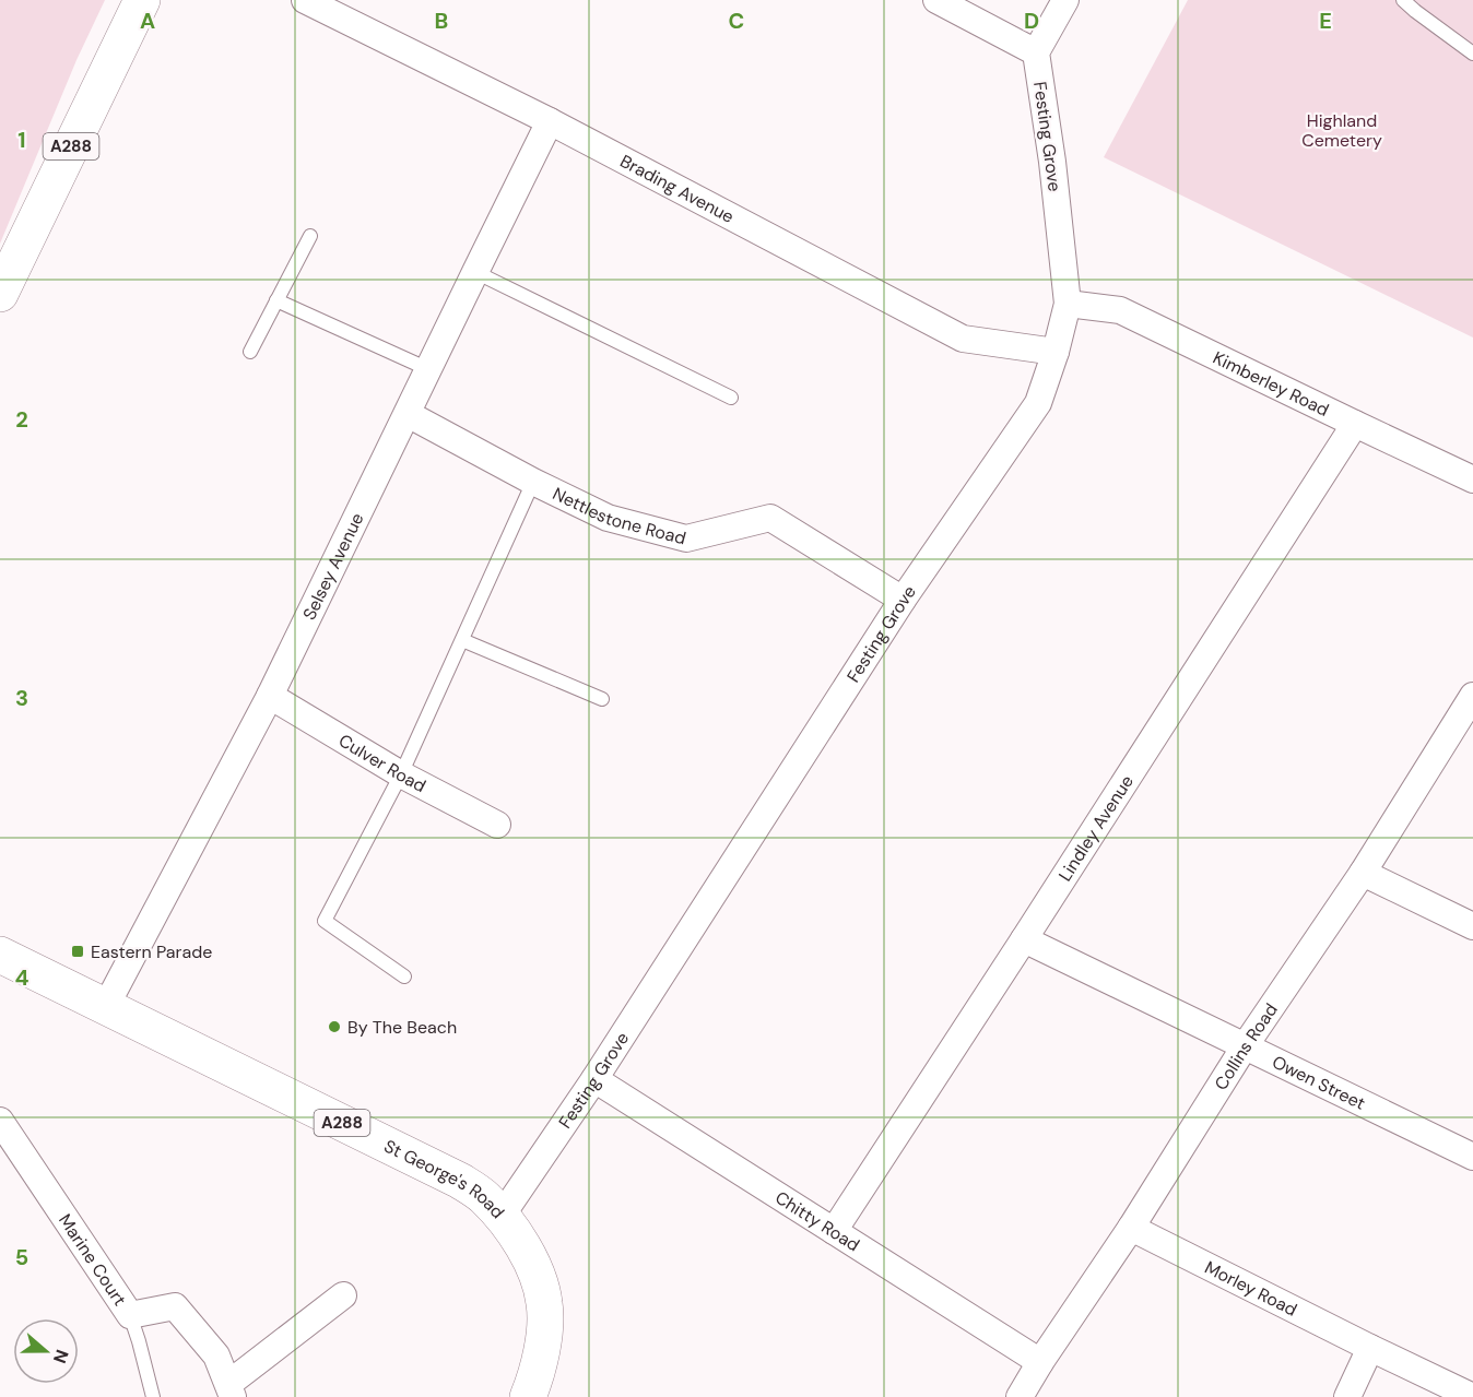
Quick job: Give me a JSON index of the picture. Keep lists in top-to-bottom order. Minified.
{"streets":{"main road":["A288","St George's Road"],"street":["Festing Grove","Brading Avenue","Kimberley Road","Nettlestone Road","Selsey Avenue","Culver Road","Lindley Avenue","Collins Road","Owen Street","Chitty Road","Marine Court","Morley Road"]},"crossings":[["Festing Grove","Brading Avenue"],["Festing Grove","Kimberley Road"],["Festing Grove","Nettlestone Road"],["Festing Grove","St George's Road"],["Festing Grove","Chitty Road"],["Brading Avenue","Selsey Avenue"],["Kimberley Road","Lindley Avenue"],["Nettlestone Road","Selsey Avenue"],["Selsey Avenue","Culver Road"],["Selsey Avenue","St George's Road"],["Lindley Avenue","Owen Street"],["Lindley Avenue","Chitty Road"],["Collins Road","Owen Street"],["Collins Road","Chitty Road"],["Collins Road","Morley Road"]],"parks":["Highland Cemetery"],"places":{"transit":["Eastern Parade"],"other":["By The Beach"]},"north":"right","grid":{"columns":["A","B","C","D","E"],"rows":["1","2","3","4","5"]}}
